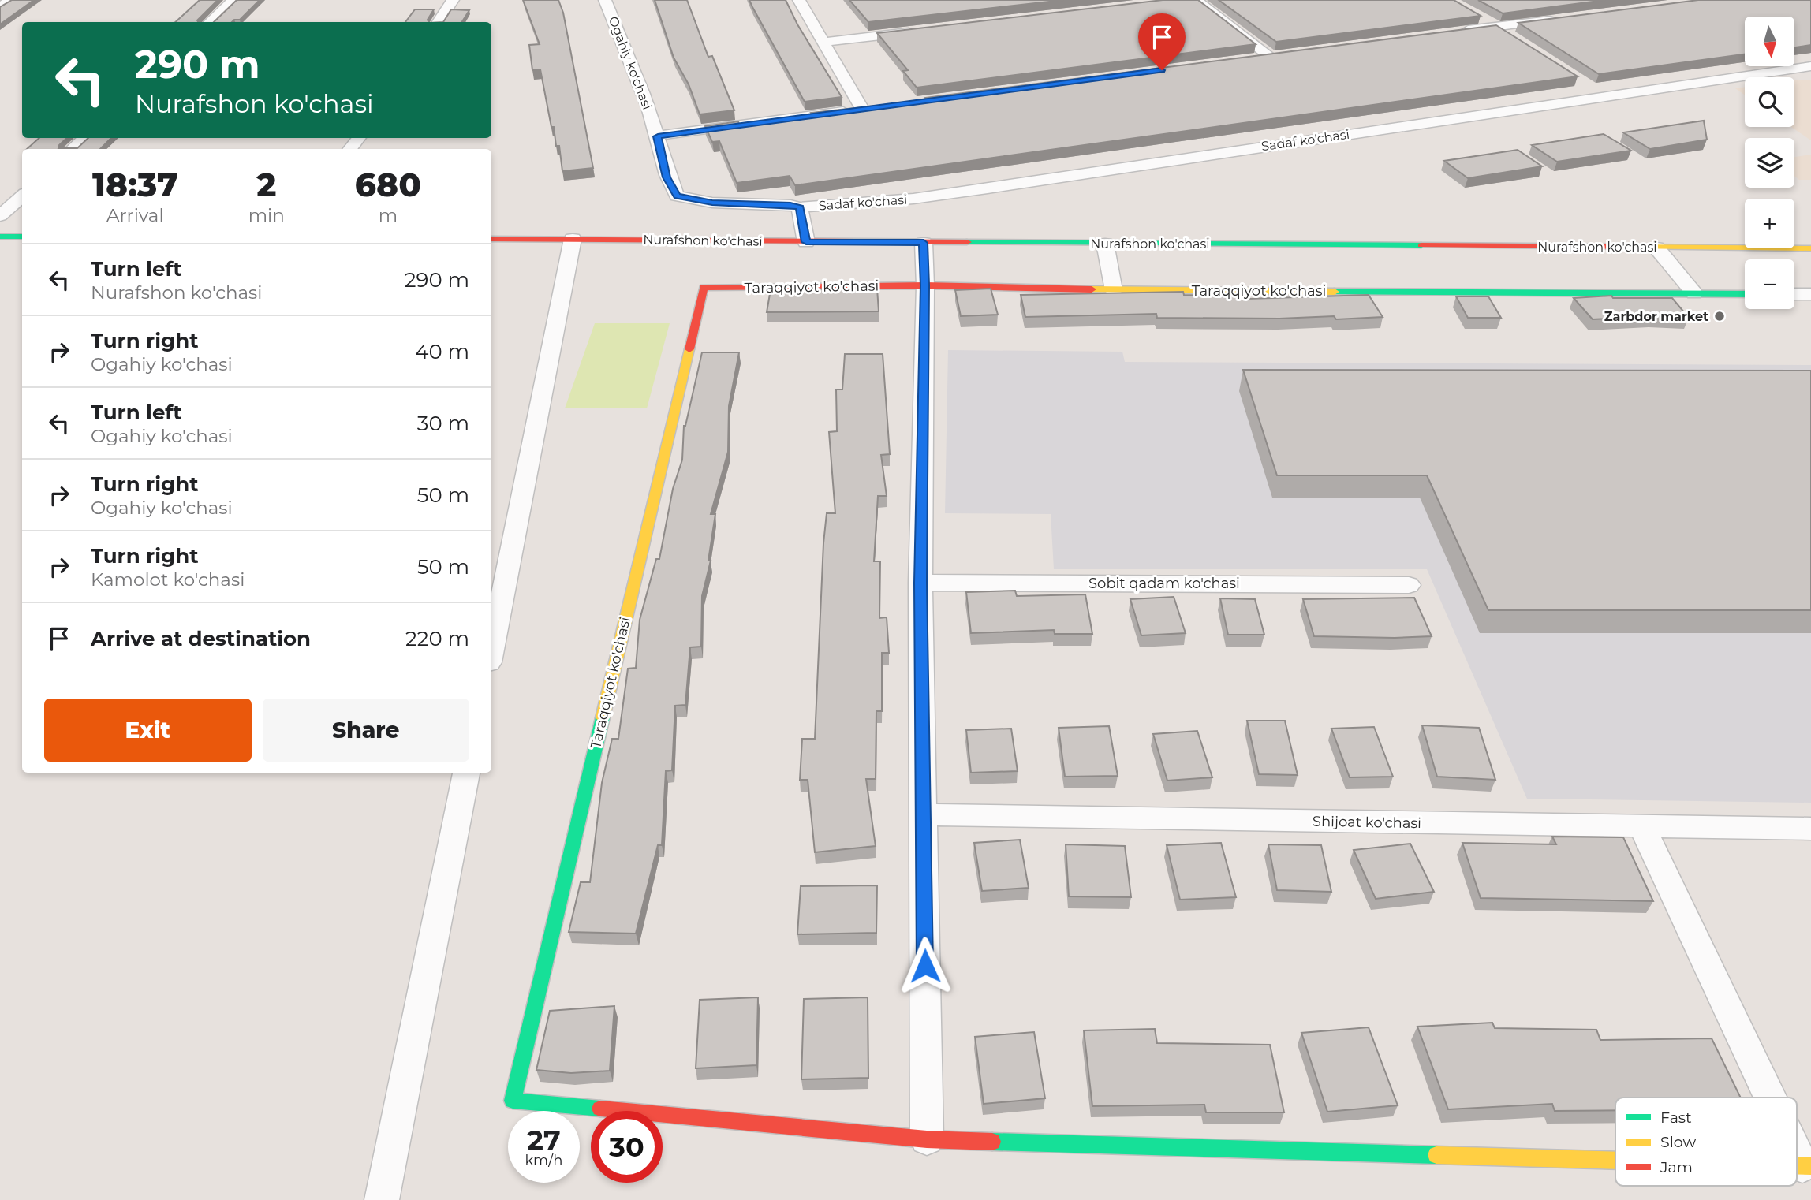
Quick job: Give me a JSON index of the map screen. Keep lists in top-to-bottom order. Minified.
{"streets":{"street":["Ogahiy ko'chasi","Sadaf ko'chasi","Nurafshon ko'chasi","Taraqqiyot ko'chasi","Sobit qadam ko'chasi","Shijoat ko'chasi"]},"crossings":[["Ogahiy ko'chasi","Sadaf ko'chasi"]],"places":["Zarbdor market"],"legend":["Fast","Slow","Jam"],"north":"bottom","page":{"map_buttons":["+","−"],"turn":["290 m","Nurafshon ko'chasi"],"eta":["18:37","Arrival","2","min","680","m"],"list":[{"name":"Turn left","note":"Nurafshon ko'chasi","value":"290 m"},{"name":"Turn right","note":"Ogahiy ko'chasi","value":"40 m"},{"name":"Turn left","note":"Ogahiy ko'chasi","value":"30 m"},{"name":"Turn right","note":"Ogahiy ko'chasi","value":"50 m"},{"name":"Turn right","note":"Kamolot ko'chasi","value":"50 m"},{"name":"Arrive at destination","value":"220 m"}],"buttons":["Exit","Share"],"speed":"27 km/h","limit":"30"}}
